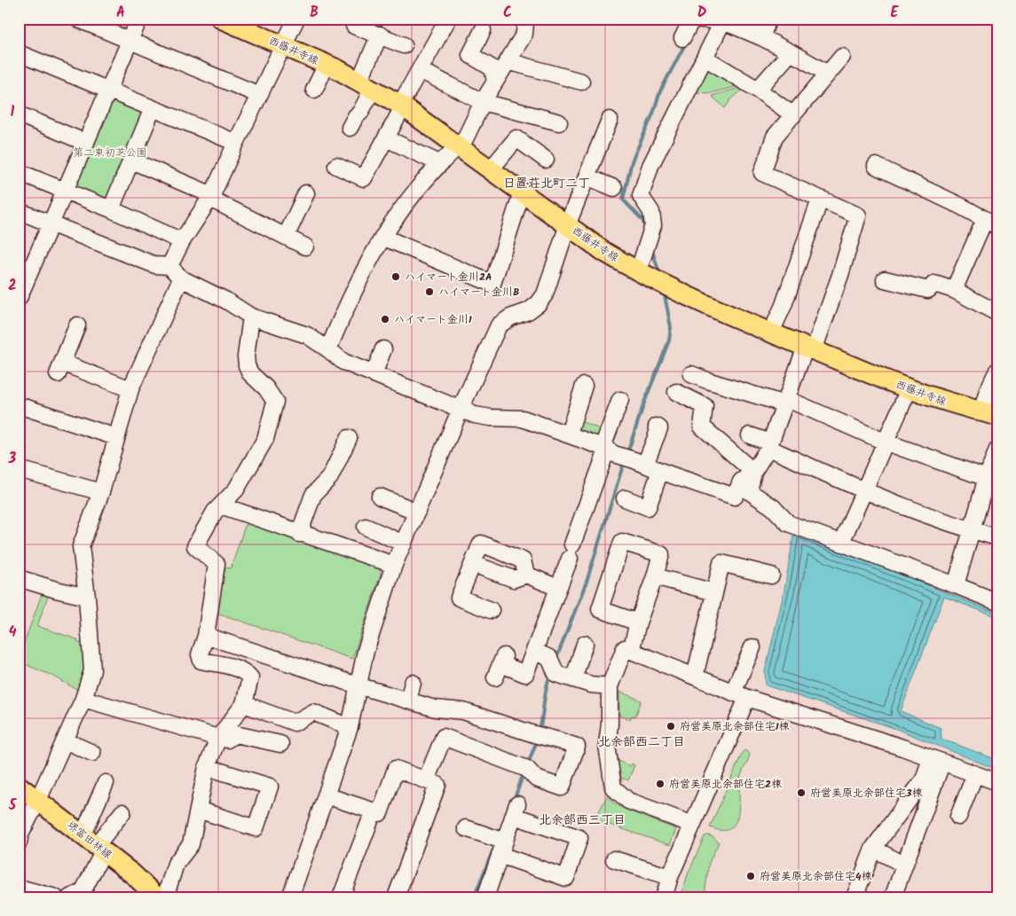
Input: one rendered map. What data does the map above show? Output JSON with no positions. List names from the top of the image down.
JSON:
{
  "streets": {
    "main road": ["西藤井寺線", "堺富田林線"]
  },
  "districts": ["日置荘北町二丁", "北余部西二丁目", "北余部西三丁目"],
  "parks": ["第二東初芝公園"],
  "places": [
    "ハイマート金川2A",
    "ハイマート金川B",
    "ハイマート金川1",
    "府営美原北余部住宅1棟",
    "府営美原北余部住宅2棟",
    "府営美原北余部住宅3棟",
    "府営美原北余部住宅4棟"
  ],
  "grid": {
    "columns": [
      "A",
      "B",
      "C",
      "D",
      "E"
    ],
    "rows": [
      "1",
      "2",
      "3",
      "4",
      "5"
    ]
  }
}
